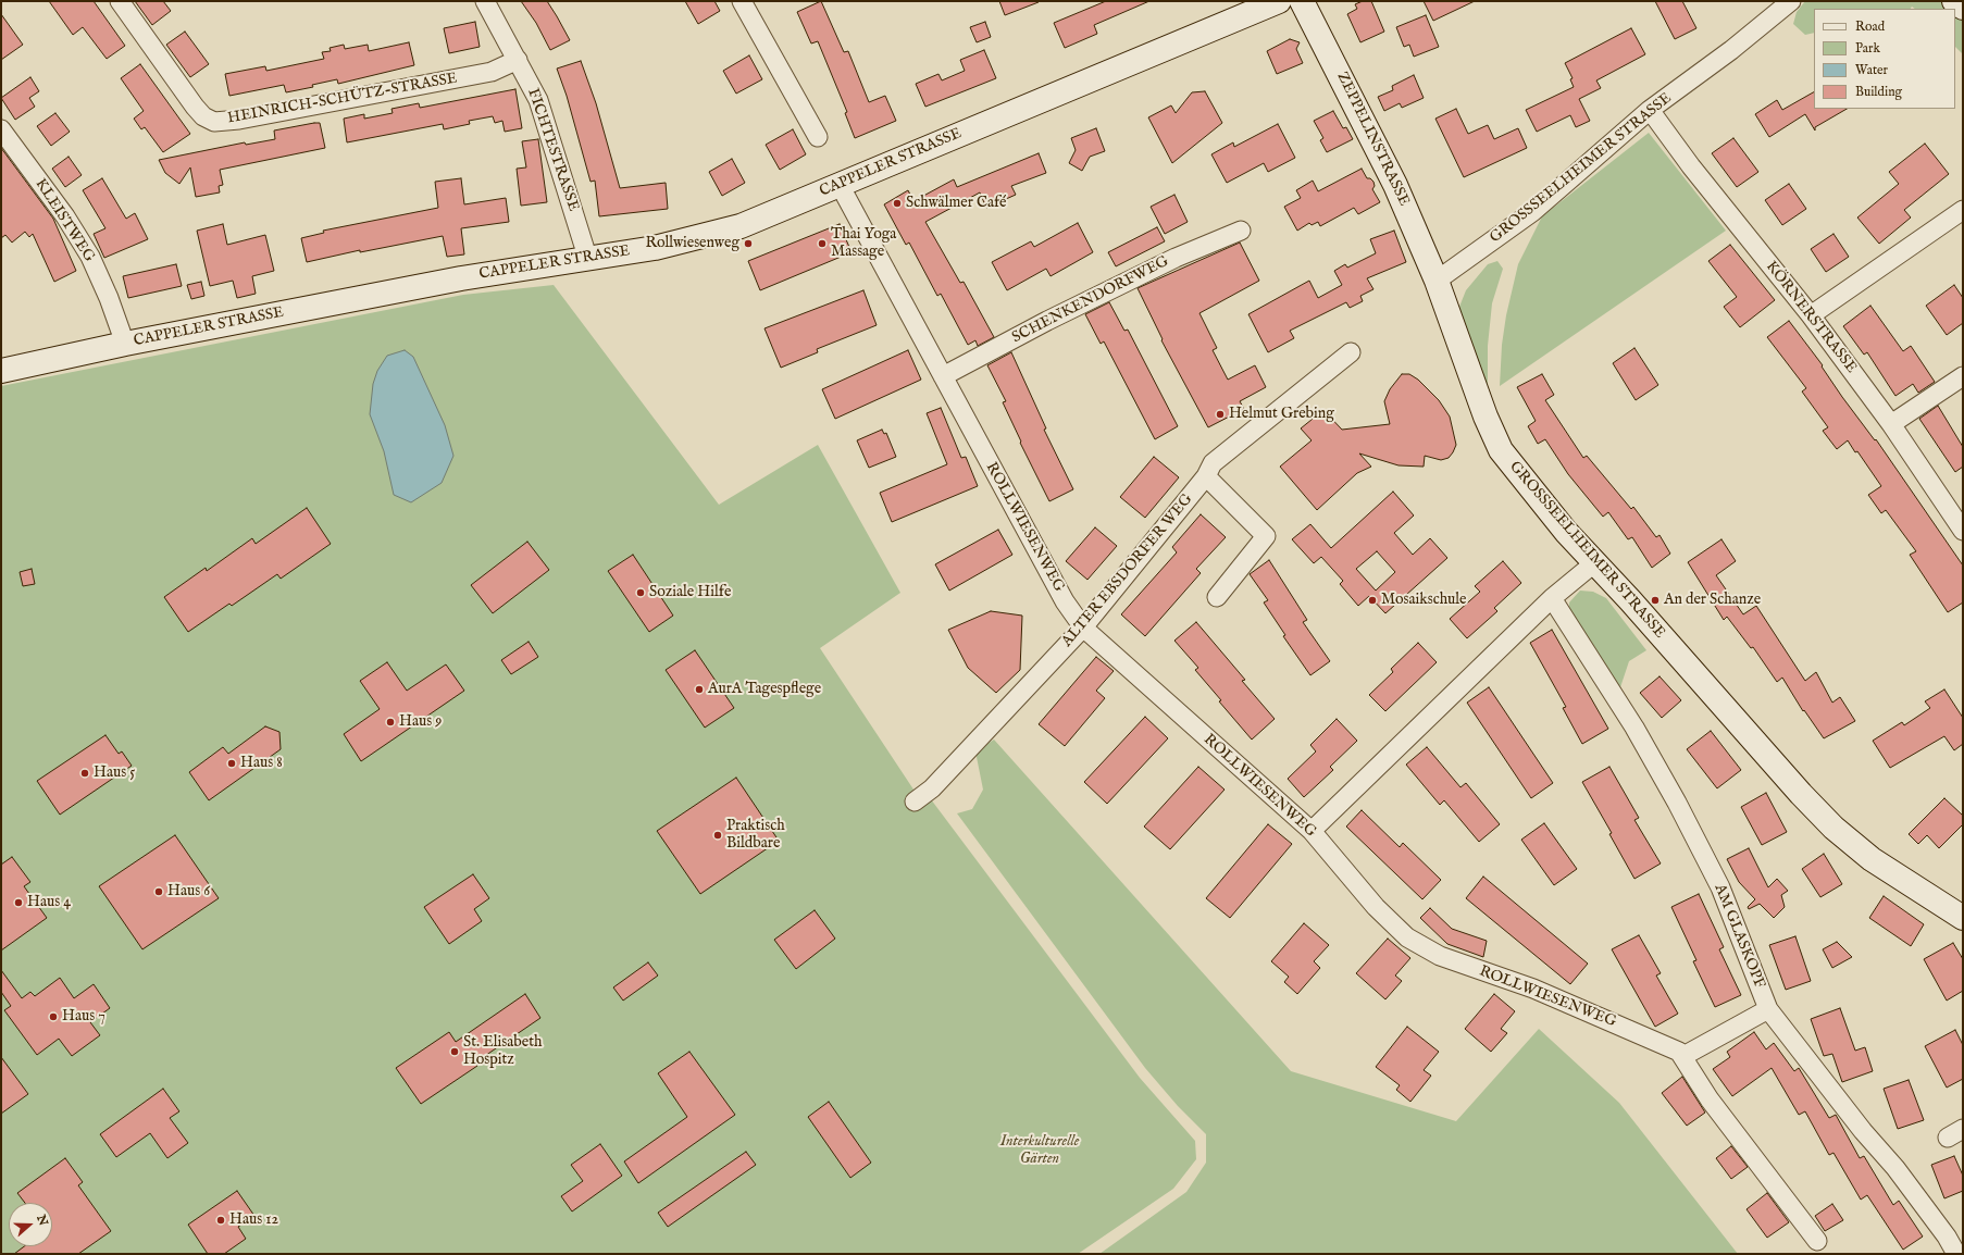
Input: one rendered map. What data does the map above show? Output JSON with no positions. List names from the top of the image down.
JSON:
{
  "streets": {
    "main road": ["ZEPPELINSTRASSE", "CAPPELER STRASSE", "GROSSSEELHEIMER STRASSE"],
    "street": [
      "HEINRICH-SCHÜTZ-STRASSE",
      "FICHTESTRASSE",
      "KLEISTWEG",
      "SCHENKENDORFWEG",
      "KÖRNERSTRASSE",
      "ROLLWIESENWEG",
      "ALTER EBSDORFER WEG",
      "AM GLASKOPF"
    ]
  },
  "crossings": [
    ["HEINRICH-SCHÜTZ-STRASSE", "FICHTESTRASSE"],
    ["ZEPPELINSTRASSE", "GROSSSEELHEIMER STRASSE"],
    ["FICHTESTRASSE", "CAPPELER STRASSE"],
    ["CAPPELER STRASSE", "KLEISTWEG"],
    ["CAPPELER STRASSE", "ROLLWIESENWEG"],
    ["GROSSSEELHEIMER STRASSE", "KÖRNERSTRASSE"],
    ["SCHENKENDORFWEG", "ROLLWIESENWEG"],
    ["ROLLWIESENWEG", "ALTER EBSDORFER WEG"]
  ],
  "parks": ["Interkulturelle Gärten"],
  "places": [
    "Schwälmer Café",
    "Rollwiesenweg",
    "Thai Yoga Massage",
    "Helmut Grebing",
    "Soziale Hilfe",
    "Mosaikschule",
    "An der Schanze",
    "AurA Tagespflege",
    "Haus 9",
    "Haus 8",
    "Haus 5",
    "Praktisch Bildbare",
    "Haus 6",
    "Haus 4",
    "Haus 7",
    "St. Elisabeth Hospitz",
    "Haus 12"
  ],
  "legend": [
    "Road",
    "Park",
    "Water",
    "Building"
  ],
  "north": "right"
}
